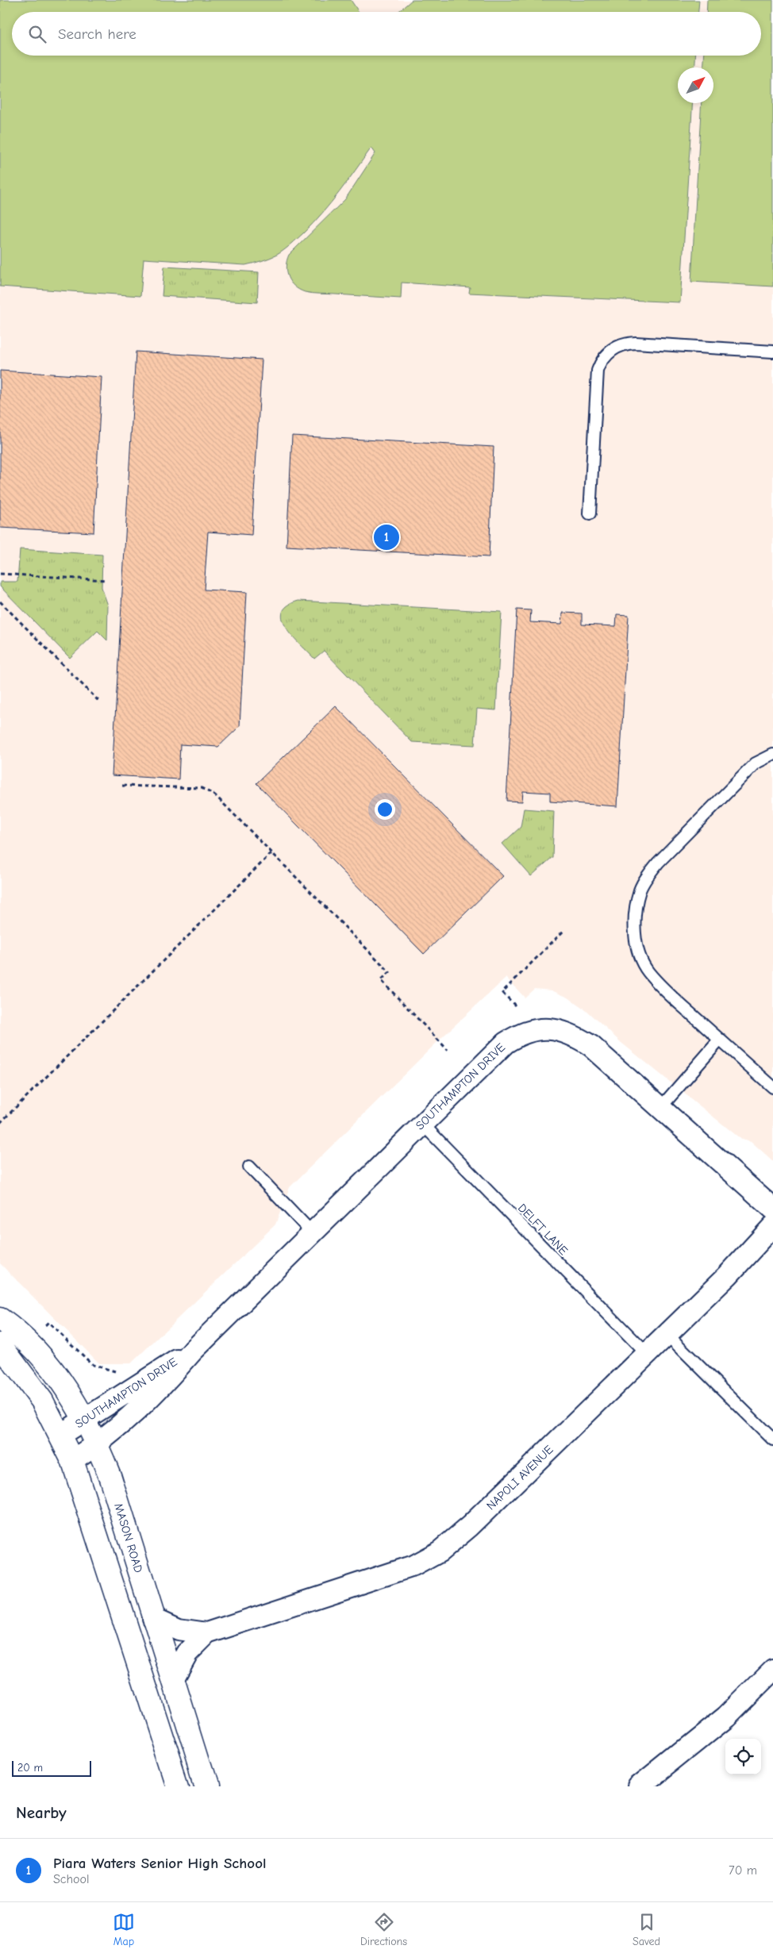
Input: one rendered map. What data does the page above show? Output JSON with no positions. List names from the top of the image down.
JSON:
{
  "streets": {
    "street": ["SOUTHAMPTON DRIVE", "NAPOLI AVENUE", "MASON ROAD"],
    "lane": ["DELFT LANE"]
  },
  "crossings": [
    ["SOUTHAMPTON DRIVE", "DELFT LANE"],
    ["SOUTHAMPTON DRIVE", "MASON ROAD"],
    ["DELFT LANE", "NAPOLI AVENUE"],
    ["NAPOLI AVENUE", "MASON ROAD"]
  ],
  "scale_bar": "20 m",
  "north": "top right",
  "page": {
    "search": "Search here",
    "pins": "1",
    "scale": "20 m",
    "heading": "Nearby",
    "list": [
      {
        "mark": "1",
        "name": "Piara Waters Senior High School",
        "note": "School",
        "value": "70 m"
      }
    ],
    "nav": ["Map", "Directions", "Saved"]
  }
}
